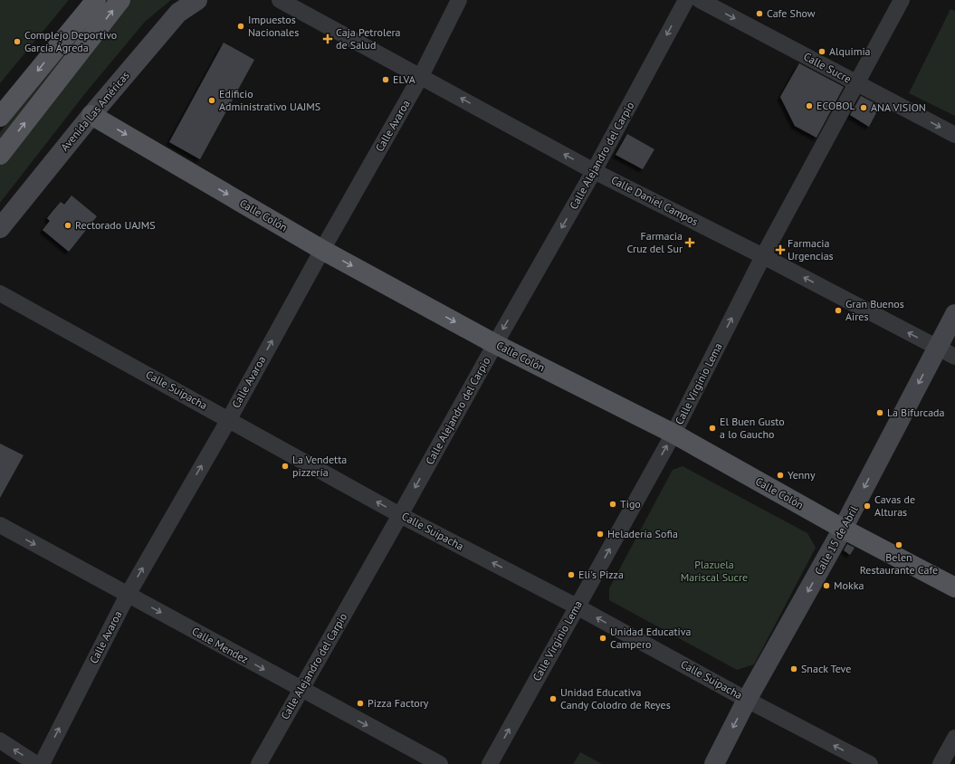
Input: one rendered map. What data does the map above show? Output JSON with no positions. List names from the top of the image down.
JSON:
{
  "streets": {
    "main road": ["Calle Colón"],
    "street": [
      "Calle Sucre",
      "Avenida Las Américas",
      "Calle Avaroa",
      "Calle Alejandro del Carpio",
      "Calle Daniel Campos",
      "Calle Virginio Lema",
      "Calle Suipacha",
      "Calle 15 de Abril",
      "Calle Mendez"
    ]
  },
  "crossings": [
    ["Calle Sucre", "Calle Virginio Lema"],
    ["Avenida Las Américas", "Calle Colón"],
    ["Calle Avaroa", "Calle Daniel Campos"],
    ["Calle Avaroa", "Calle Colón"],
    ["Calle Avaroa", "Calle Suipacha"],
    ["Calle Avaroa", "Calle Mendez"],
    ["Calle Alejandro del Carpio", "Calle Daniel Campos"],
    ["Calle Alejandro del Carpio", "Calle Colón"],
    ["Calle Alejandro del Carpio", "Calle Suipacha"],
    ["Calle Alejandro del Carpio", "Calle Mendez"],
    ["Calle Daniel Campos", "Calle Virginio Lema"],
    ["Calle Daniel Campos", "Calle 15 de Abril"],
    ["Calle Colón", "Calle Virginio Lema"],
    ["Calle Colón", "Calle 15 de Abril"],
    ["Calle Virginio Lema", "Calle Suipacha"],
    ["Calle Suipacha", "Calle 15 de Abril"]
  ],
  "one_way": [
    "Calle Sucre",
    "Calle Avaroa",
    "Calle Alejandro del Carpio",
    "Calle Daniel Campos",
    "Calle Colón",
    "Calle Virginio Lema",
    "Calle Suipacha",
    "Calle 15 de Abril",
    "Calle Mendez"
  ],
  "parks": ["Plazuela Mariscal Sucre"],
  "places": {
    "other": [
      "Cafe Show",
      "Impuestos Nacionales",
      "Complejo Deportivo García Ágreda",
      "Alquimia",
      "ELVA",
      "Edificio Administrativo UAJMS",
      "ECOBOL",
      "ANA VISION",
      "Rectorado UAJMS",
      "Gran Buenos Aires",
      "La Bifurcada",
      "El Buen Gusto a lo Gaucho",
      "La Vendetta pizzería",
      "Yenny",
      "Tigo",
      "Cavas de Alturas",
      "Heladería Sofia",
      "Belen Restaurante Cafe",
      "Eli's Pizza",
      "Mokka",
      "Unidad Educativa Campero",
      "Snack Teve",
      "Unidad Educativa Candy Colodro de Reyes",
      "Pizza Factory"
    ],
    "health": ["Caja Petrolera de Salud", "Farmacia Cruz del Sur", "Farmacia Urgencias"]
  }
}
